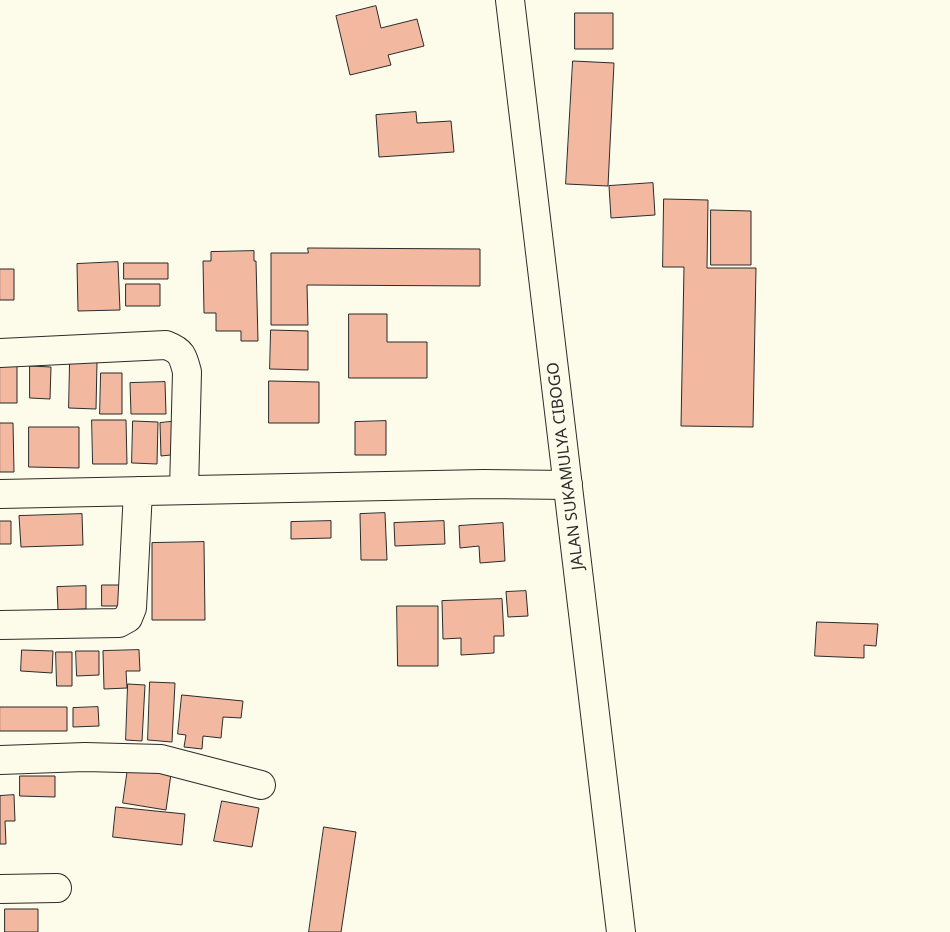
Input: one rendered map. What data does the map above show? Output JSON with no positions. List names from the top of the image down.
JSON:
{
  "streets": {
    "street": ["JALAN SUKAMULYA CIBOGO"]
  }
}
